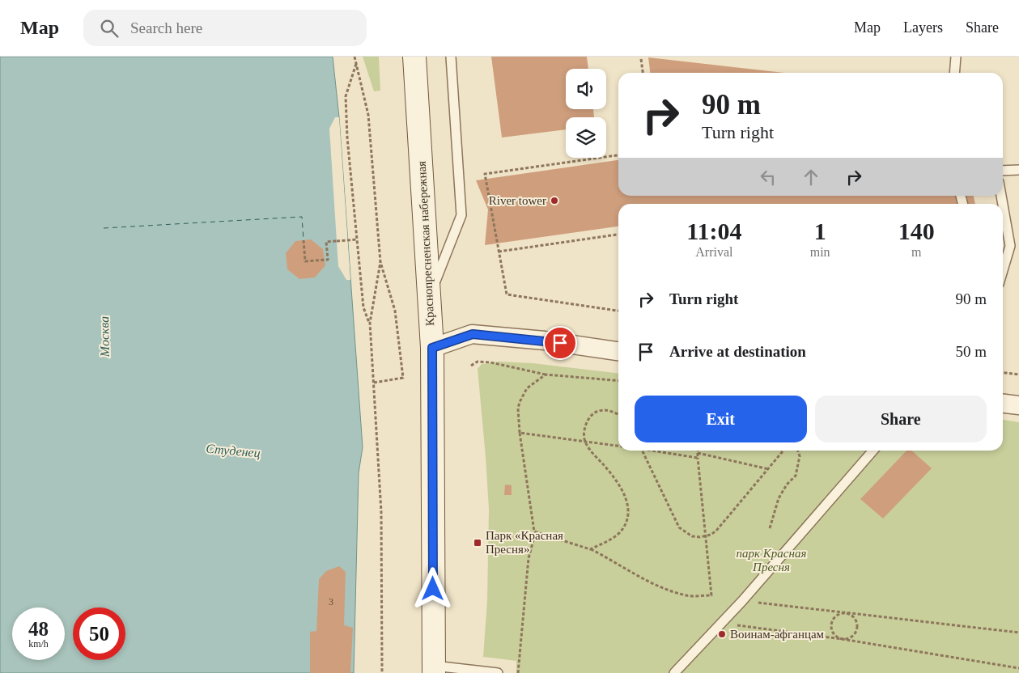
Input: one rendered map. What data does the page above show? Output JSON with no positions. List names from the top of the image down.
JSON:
{
  "streets": {
    "main road": ["Краснопресненская набережная"]
  },
  "water": ["Москва", "Студенец"],
  "parks": ["парк Красная Пресня"],
  "places": {
    "other": ["River tower", "Воинам-афганцам"],
    "transit": ["Парк «Красная Пресня»"]
  },
  "house_numbers": ["3"],
  "page": {
    "header": "Map",
    "search": "Search here",
    "nav": ["Map", "Layers", "Share"],
    "turn": ["90 m", "Turn right"],
    "eta": [
      "11:04",
      "Arrival",
      "1",
      "min",
      "140",
      "m"
    ],
    "list": [
      {
        "name": "Turn right",
        "value": "90 m"
      },
      {
        "name": "Arrive at destination",
        "value": "50 m"
      }
    ],
    "buttons": ["Exit", "Share"],
    "speed": "48 km/h",
    "limit": "50"
  }
}
